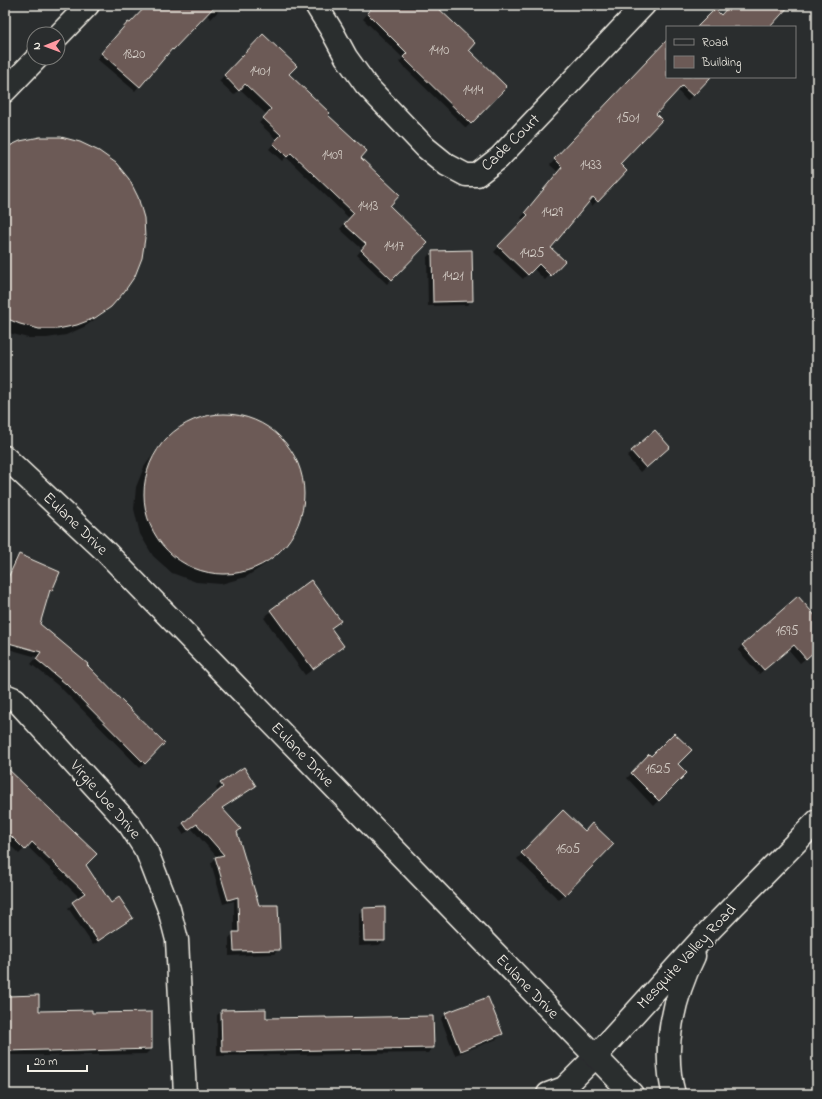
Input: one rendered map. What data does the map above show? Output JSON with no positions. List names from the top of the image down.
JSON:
{
  "streets": {
    "street": [
      "Cade Court",
      "Eulane Drive",
      "Virgie Joe Drive",
      "Mesquite Valley Road"
    ]
  },
  "crossings": [
    ["Eulane Drive", "Mesquite Valley Road"]
  ],
  "house_numbers": [
    "1410",
    "1820",
    "1401",
    "1414",
    "1501",
    "1409",
    "1433",
    "1413",
    "1429",
    "1417",
    "1425",
    "1421",
    "1695",
    "1625",
    "1605"
  ],
  "legend": ["Road", "Building"],
  "scale_bar": "20 m",
  "north": "left"
}
